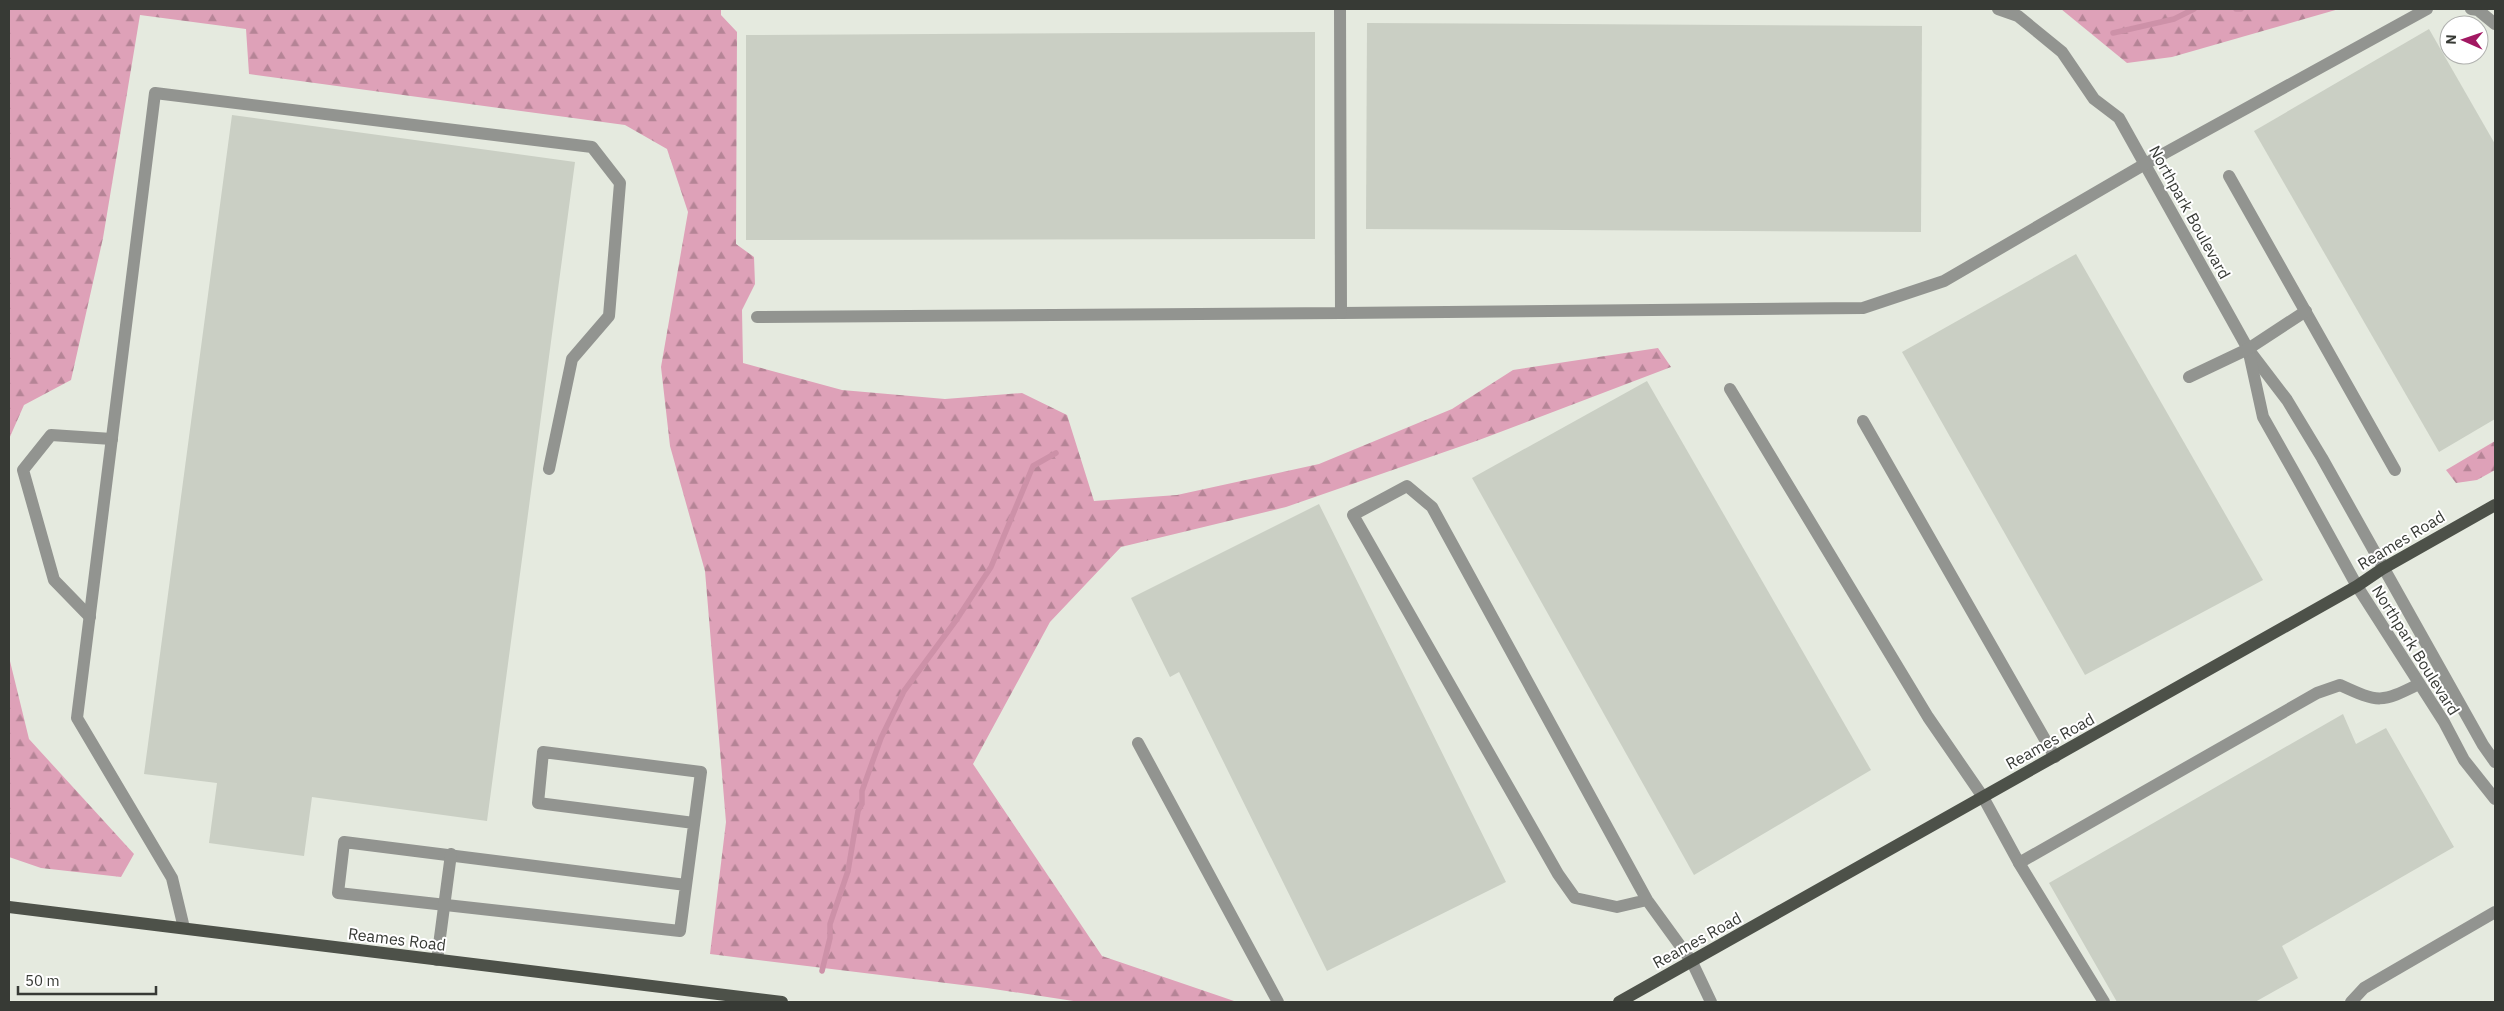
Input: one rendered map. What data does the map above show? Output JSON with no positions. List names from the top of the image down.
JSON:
{
  "streets": {
    "main road": ["Reames Road"],
    "street": ["Northpark Boulevard"]
  },
  "crossings": [
    ["Northpark Boulevard", "Reames Road"]
  ],
  "scale_bar": "50 m",
  "north": "left"
}
